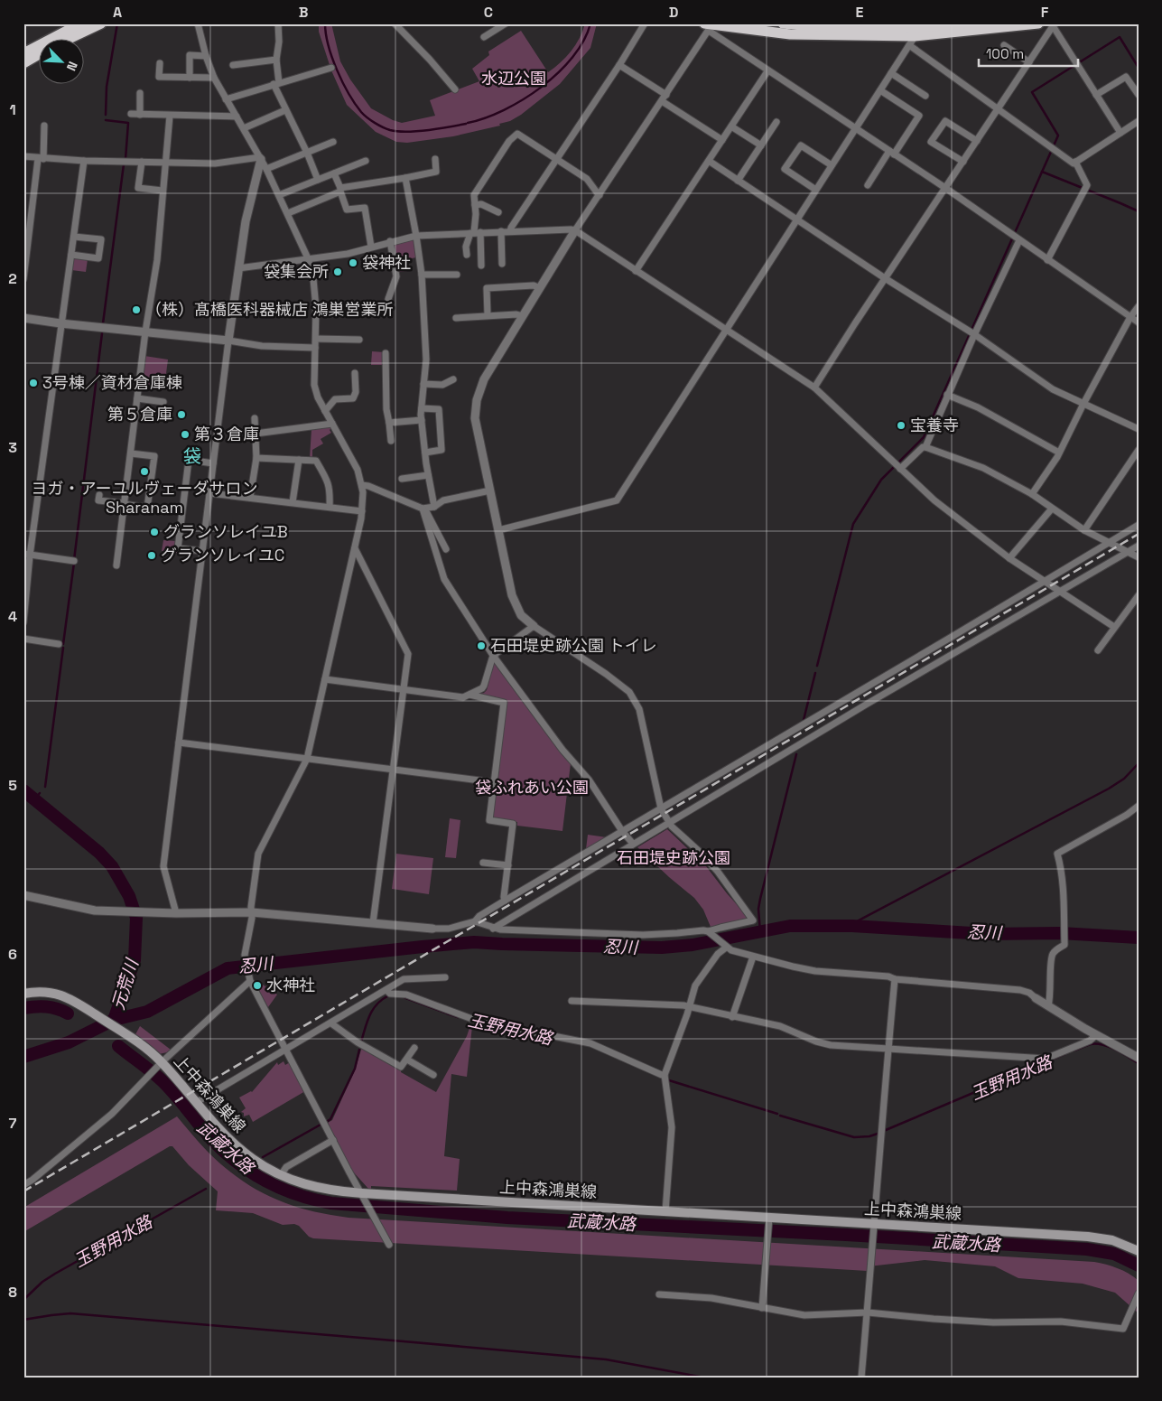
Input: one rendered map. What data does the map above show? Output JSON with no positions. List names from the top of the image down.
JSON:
{
  "streets": {
    "main road": ["上中森鴻巣線"]
  },
  "districts": ["袋"],
  "water": [
    "忍川",
    "元荒川",
    "玉野用水路",
    "武蔵水路"
  ],
  "parks": ["水辺公園", "袋ふれあい公園", "石田堤史跡公園"],
  "places": [
    "袋神社",
    "袋集会所",
    "（株）髙橋医科器械店 鴻巣営業所",
    "3号棟／資材倉庫棟",
    "第５倉庫",
    "宝養寺",
    "第３倉庫",
    "ヨガ・アーユルヴェーダサロン Sharanam",
    "グランソレイユB",
    "グランソレイユC",
    "石田堤史跡公園 トイレ",
    "水神社"
  ],
  "scale_bar": "100 m",
  "north": "bottom right",
  "grid": {
    "columns": [
      "A",
      "B",
      "C",
      "D",
      "E",
      "F"
    ],
    "rows": [
      "1",
      "2",
      "3",
      "4",
      "5",
      "6",
      "7",
      "8"
    ]
  }
}
